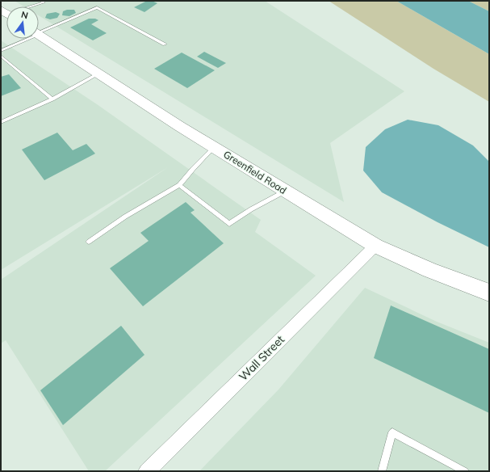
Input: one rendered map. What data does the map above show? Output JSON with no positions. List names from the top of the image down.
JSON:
{
  "streets": {
    "main road": ["Greenfield Road"],
    "street": ["Wall Street"]
  },
  "crossings": [
    ["Greenfield Road", "Wall Street"]
  ],
  "north": "top"
}
